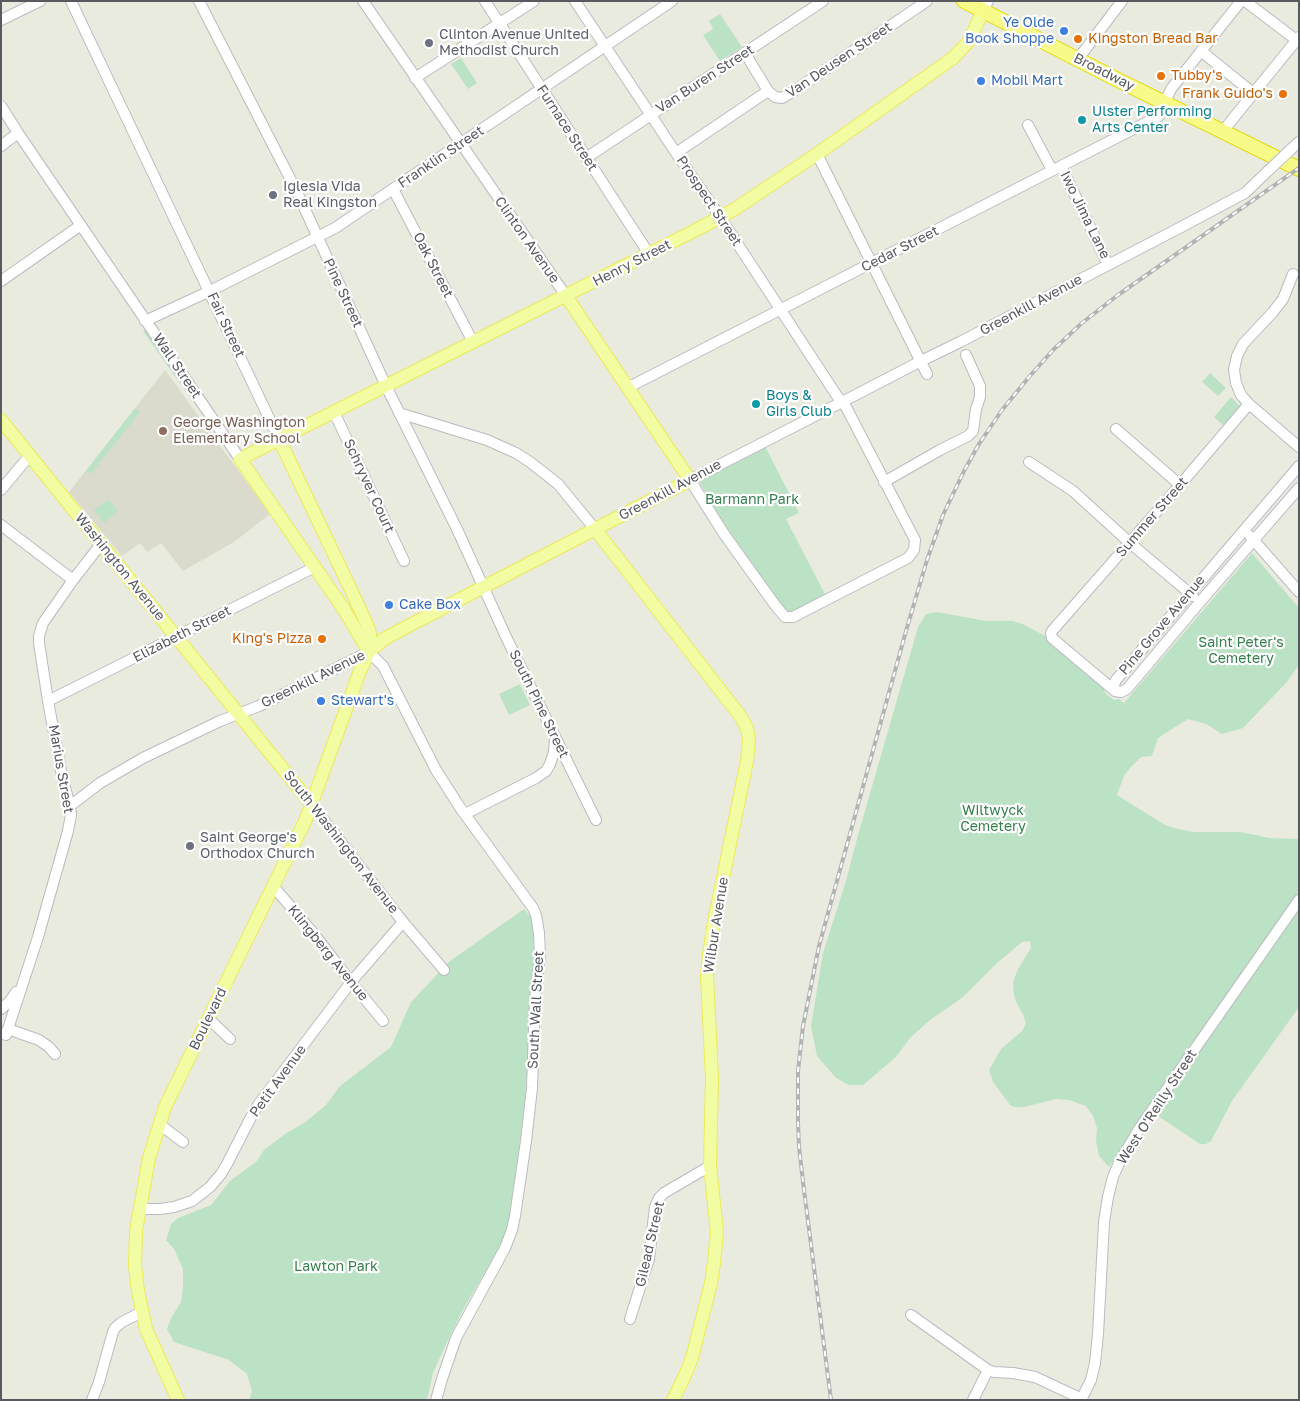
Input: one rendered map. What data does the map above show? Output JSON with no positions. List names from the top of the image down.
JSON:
{
  "streets": {
    "highway": ["Broadway"],
    "main road": [
      "Clinton Avenue",
      "Henry Street",
      "Greenkill Avenue",
      "Fair Street",
      "Wall Street",
      "Washington Avenue",
      "South Washington Avenue",
      "Wilbur Avenue",
      "Boulevard"
    ],
    "street": [
      "Van Deusen Street",
      "Van Buren Street",
      "Furnace Street",
      "Franklin Street",
      "Prospect Street",
      "Iwo Jima Lane",
      "Cedar Street",
      "Oak Street",
      "Pine Street",
      "Schryver Court",
      "Summer Street",
      "Pine Grove Avenue",
      "Elizabeth Street",
      "South Pine Street",
      "Marius Street",
      "Klingberg Avenue",
      "South Wall Street",
      "Petit Avenue",
      "West O'Reilly Street",
      "Gilead Street"
    ]
  },
  "crossings": [
    ["Van Deusen Street", "Prospect Street"],
    ["Broadway", "Cedar Street"],
    ["Broadway", "Henry Street"],
    ["Van Buren Street", "Furnace Street"],
    ["Van Buren Street", "Prospect Street"],
    ["Furnace Street", "Franklin Street"],
    ["Furnace Street", "Henry Street"],
    ["Franklin Street", "Prospect Street"],
    ["Franklin Street", "Clinton Avenue"],
    ["Franklin Street", "Oak Street"],
    ["Franklin Street", "Pine Street"],
    ["Franklin Street", "Fair Street"],
    ["Franklin Street", "Wall Street"],
    ["Prospect Street", "Clinton Avenue"],
    ["Prospect Street", "Cedar Street"],
    ["Prospect Street", "Henry Street"],
    ["Prospect Street", "Greenkill Avenue"],
    ["Iwo Jima Lane", "Cedar Street"],
    ["Iwo Jima Lane", "Greenkill Avenue"],
    ["Clinton Avenue", "Cedar Street"],
    ["Clinton Avenue", "Henry Street"],
    ["Clinton Avenue", "Greenkill Avenue"],
    ["Henry Street", "Oak Street"],
    ["Henry Street", "Pine Street"],
    ["Henry Street", "Fair Street"],
    ["Henry Street", "Wall Street"],
    ["Henry Street", "Schryver Court"],
    ["Pine Street", "Greenkill Avenue"],
    ["Pine Street", "South Pine Street"],
    ["Greenkill Avenue", "Fair Street"],
    ["Greenkill Avenue", "Wall Street"],
    ["Greenkill Avenue", "Washington Avenue"],
    ["Greenkill Avenue", "South Pine Street"],
    ["Greenkill Avenue", "Marius Street"],
    ["Greenkill Avenue", "South Washington Avenue"],
    ["Greenkill Avenue", "Wilbur Avenue"],
    ["Greenkill Avenue", "South Wall Street"],
    ["Greenkill Avenue", "Boulevard"],
    ["Fair Street", "Wall Street"],
    ["Fair Street", "South Wall Street"],
    ["Fair Street", "Boulevard"],
    ["Wall Street", "Elizabeth Street"],
    ["Wall Street", "South Wall Street"],
    ["Wall Street", "Boulevard"],
    ["Summer Street", "Pine Grove Avenue"],
    ["Washington Avenue", "Elizabeth Street"],
    ["Washington Avenue", "Marius Street"],
    ["Washington Avenue", "South Washington Avenue"],
    ["Elizabeth Street", "Marius Street"],
    ["South Washington Avenue", "Boulevard"],
    ["South Washington Avenue", "Petit Avenue"],
    ["Wilbur Avenue", "Gilead Street"],
    ["Klingberg Avenue", "Boulevard"],
    ["Klingberg Avenue", "Petit Avenue"],
    ["South Wall Street", "Boulevard"],
    ["Boulevard", "Petit Avenue"]
  ],
  "parks": [
    "Barmann Park",
    "Saint Peter's Cemetery",
    "Wiltwyck Cemetery",
    "Lawton Park"
  ],
  "places": [
    "Ye Olde Book Shoppe",
    "Kingston Bread Bar",
    "Clinton Avenue United Methodist Church",
    "Tubby's",
    "Mobil Mart",
    "Frank Guido's",
    "Ulster Performing Arts Center",
    "Iglesia Vida Real Kingston",
    "Boys & Girls Club",
    "George Washington Elementary School",
    "Cake Box",
    "King's Pizza",
    "Stewart's",
    "Saint George's Orthodox Church"
  ]
}
